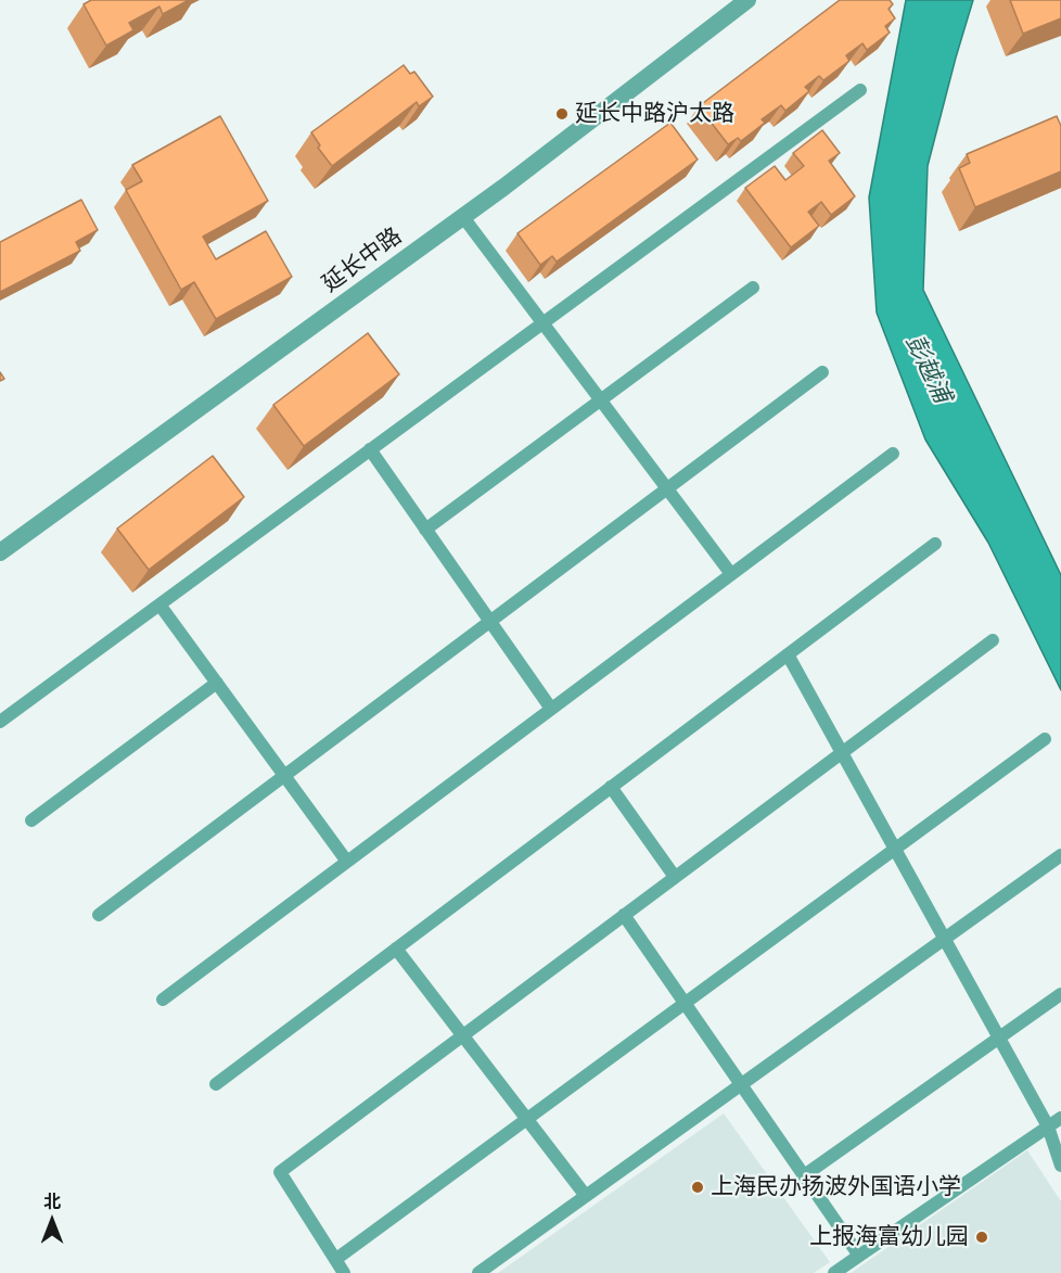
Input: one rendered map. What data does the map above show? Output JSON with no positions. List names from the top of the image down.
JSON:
{
  "streets": {
    "street": ["延长中路"]
  },
  "water": ["彭越浦"],
  "places": ["延长中路沪太路", "上海民办扬波外国语小学", "上报海富幼儿园"],
  "north": "top"
}
